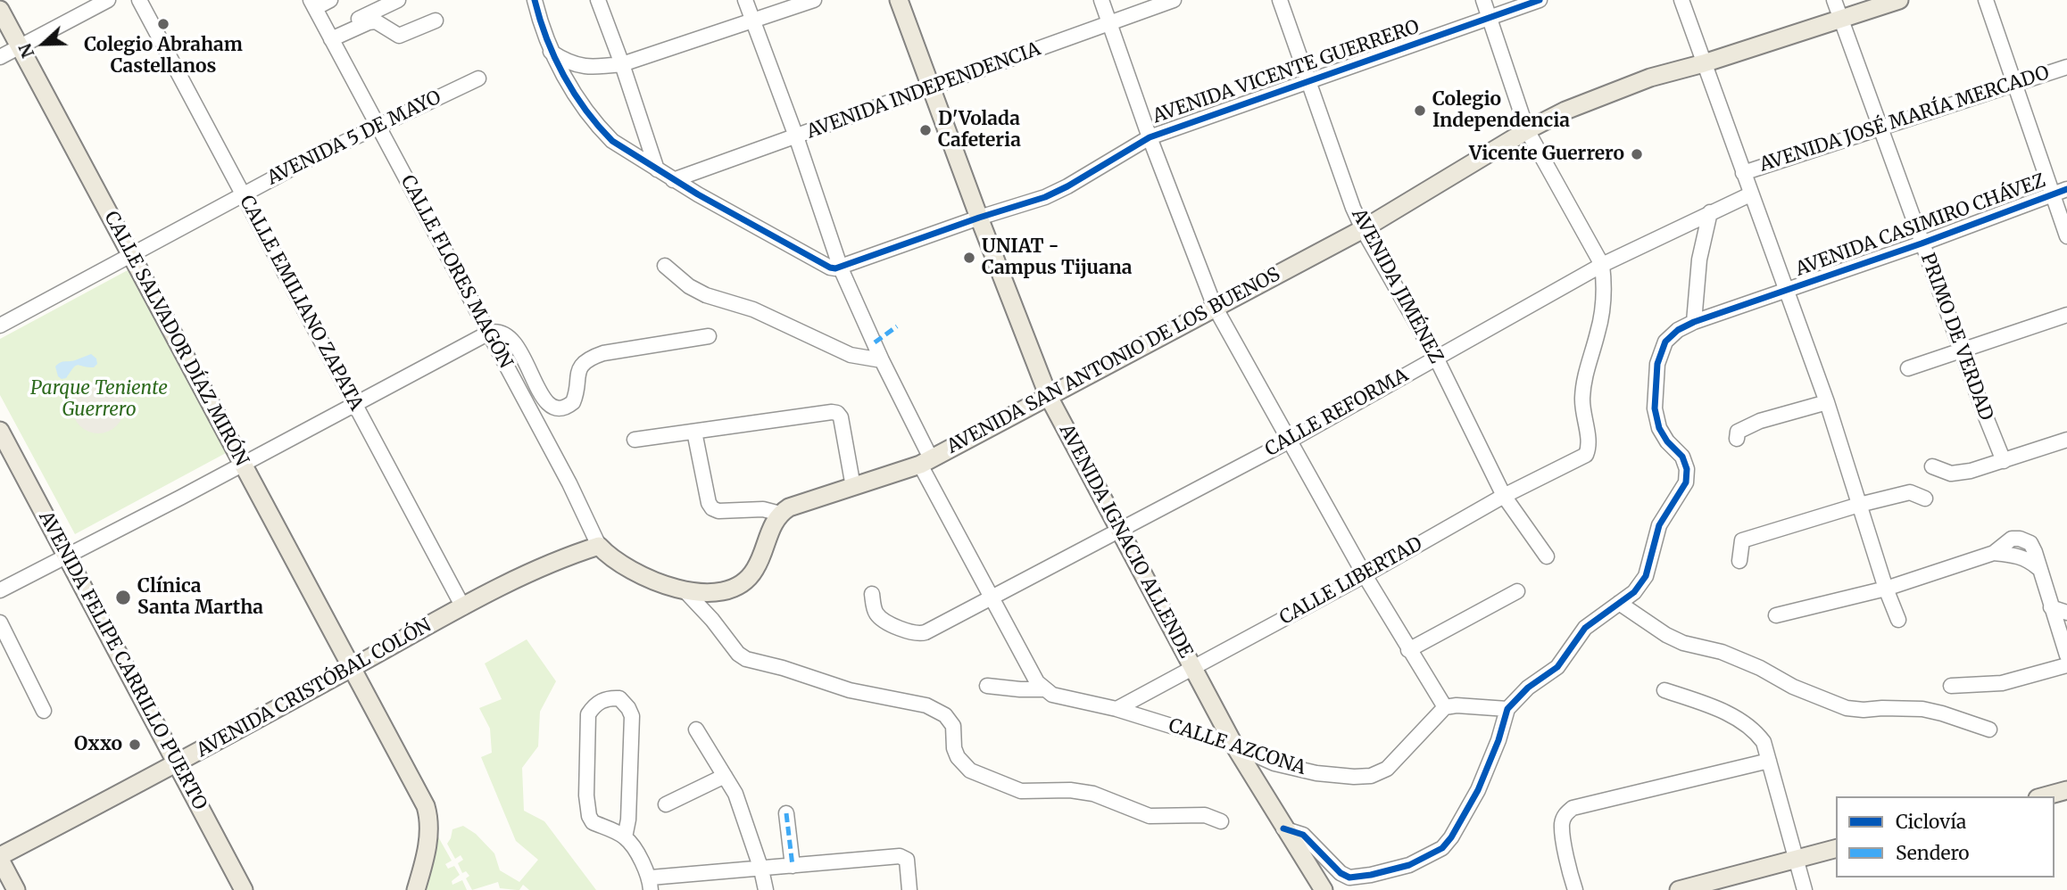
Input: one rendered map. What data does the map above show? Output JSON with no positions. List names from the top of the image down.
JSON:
{
  "streets": {
    "main road": [
      "CALLE SALVADOR DÍAZ MIRÓN",
      "AVENIDA SAN ANTONIO DE LOS BUENOS",
      "AVENIDA IGNACIO ALLENDE",
      "AVENIDA FELIPE CARRILLO PUERTO",
      "AVENIDA CRISTÓBAL COLÓN"
    ],
    "street": [
      "AVENIDA VICENTE GUERRERO",
      "AVENIDA INDEPENDENCIA",
      "AVENIDA JOSÉ MARÍA MERCADO",
      "AVENIDA 5 DE MAYO",
      "AVENIDA CASIMIRO CHÁVEZ",
      "CALLE FLORES MAGÓN",
      "AVENIDA JIMÉNEZ",
      "CALLE EMILIANO ZAPATA",
      "PRIMO DE VERDAD",
      "CALLE REFORMA",
      "CALLE LIBERTAD",
      "CALLE AZCONA"
    ]
  },
  "crossings": [
    ["AVENIDA VICENTE GUERRERO", "AVENIDA JIMÉNEZ"],
    ["AVENIDA VICENTE GUERRERO", "AVENIDA IGNACIO ALLENDE"],
    ["AVENIDA INDEPENDENCIA", "AVENIDA IGNACIO ALLENDE"],
    ["AVENIDA JOSÉ MARÍA MERCADO", "PRIMO DE VERDAD"],
    ["AVENIDA 5 DE MAYO", "CALLE FLORES MAGÓN"],
    ["AVENIDA 5 DE MAYO", "CALLE EMILIANO ZAPATA"],
    ["AVENIDA 5 DE MAYO", "CALLE SALVADOR DÍAZ MIRÓN"],
    ["AVENIDA CASIMIRO CHÁVEZ", "PRIMO DE VERDAD"],
    ["CALLE FLORES MAGÓN", "AVENIDA CRISTÓBAL COLÓN"],
    ["AVENIDA JIMÉNEZ", "AVENIDA SAN ANTONIO DE LOS BUENOS"],
    ["AVENIDA JIMÉNEZ", "CALLE REFORMA"],
    ["AVENIDA JIMÉNEZ", "CALLE LIBERTAD"],
    ["CALLE EMILIANO ZAPATA", "AVENIDA CRISTÓBAL COLÓN"],
    ["PRIMO DE VERDAD", "AVENIDA SAN ANTONIO DE LOS BUENOS"],
    ["CALLE SALVADOR DÍAZ MIRÓN", "AVENIDA CRISTÓBAL COLÓN"],
    ["AVENIDA SAN ANTONIO DE LOS BUENOS", "AVENIDA IGNACIO ALLENDE"],
    ["CALLE REFORMA", "AVENIDA IGNACIO ALLENDE"],
    ["CALLE REFORMA", "CALLE LIBERTAD"],
    ["AVENIDA IGNACIO ALLENDE", "CALLE LIBERTAD"],
    ["AVENIDA IGNACIO ALLENDE", "CALLE AZCONA"],
    ["CALLE LIBERTAD", "CALLE AZCONA"],
    ["AVENIDA FELIPE CARRILLO PUERTO", "AVENIDA CRISTÓBAL COLÓN"]
  ],
  "parks": ["Parque Teniente Guerrero"],
  "places": [
    "Colegio Abraham Castellanos",
    "Colegio Independencia",
    "D'Volada Cafeteria",
    "Vicente Guerrero",
    "UNIAT - Campus Tijuana",
    "Clínica Santa Martha",
    "Oxxo"
  ],
  "legend": ["Ciclovía", "Sendero"],
  "north": "left"
}
